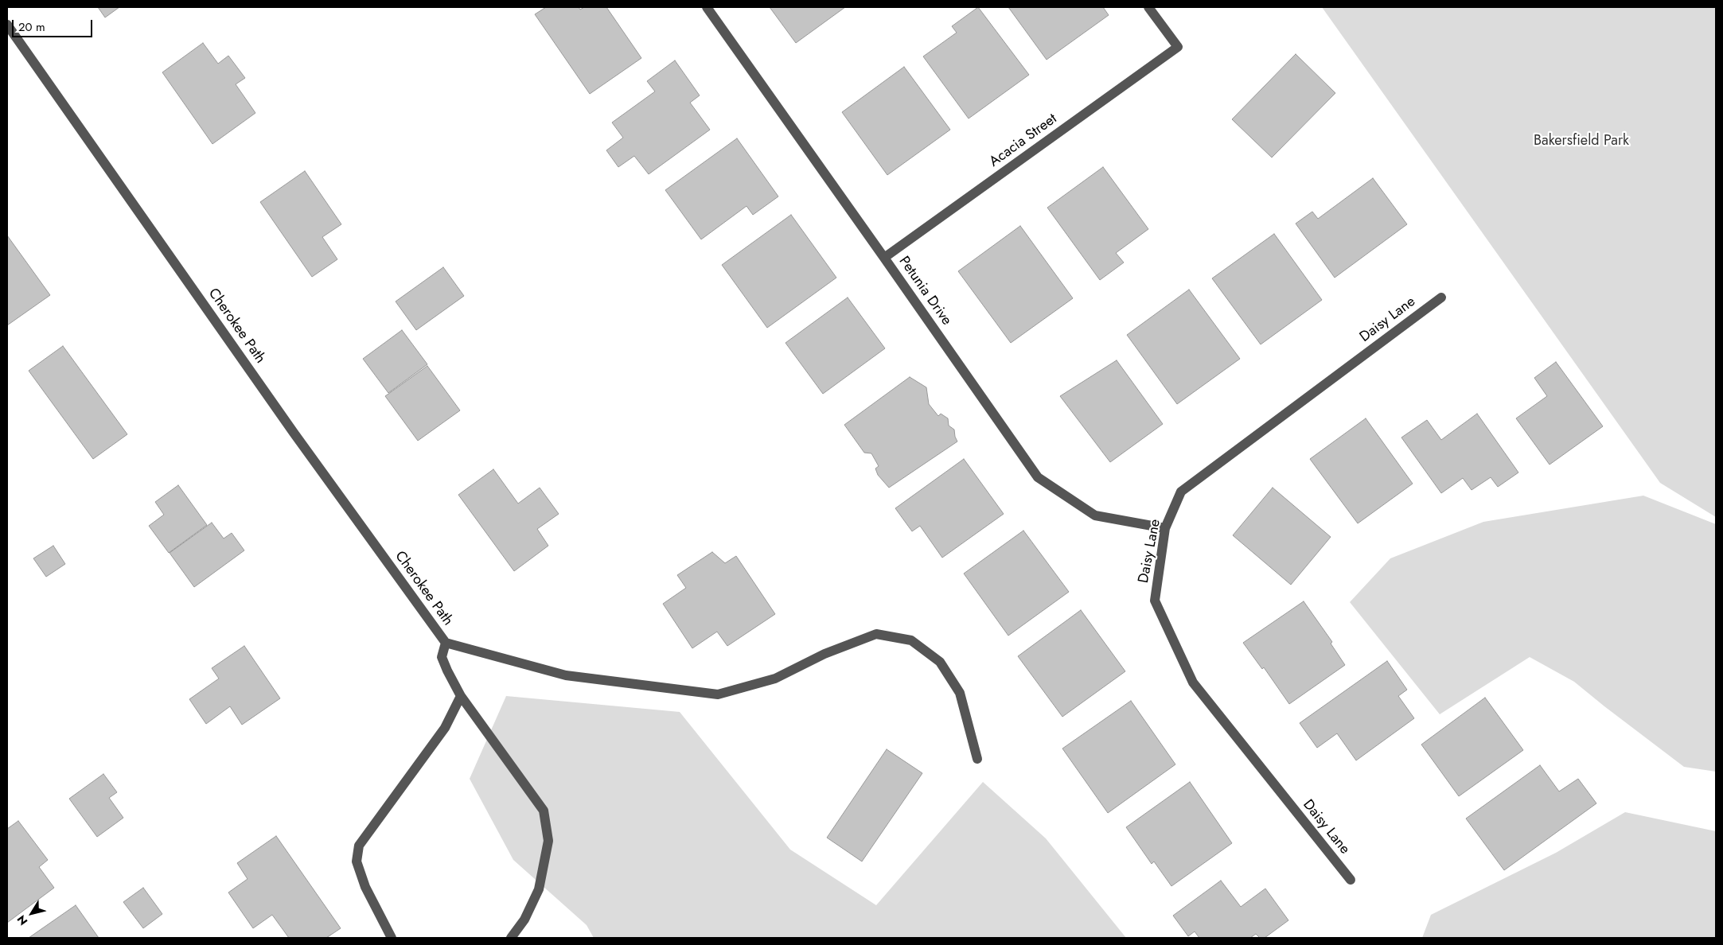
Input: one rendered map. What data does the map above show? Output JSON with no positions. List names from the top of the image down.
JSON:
{
  "streets": {
    "street": [
      "Acacia Street",
      "Petunia Drive",
      "Daisy Lane",
      "Cherokee Path"
    ]
  },
  "crossings": [
    ["Acacia Street", "Petunia Drive"],
    ["Petunia Drive", "Daisy Lane"]
  ],
  "parks": ["Bakersfield Park"],
  "scale_bar": "20 m",
  "north": "bottom left"
}
